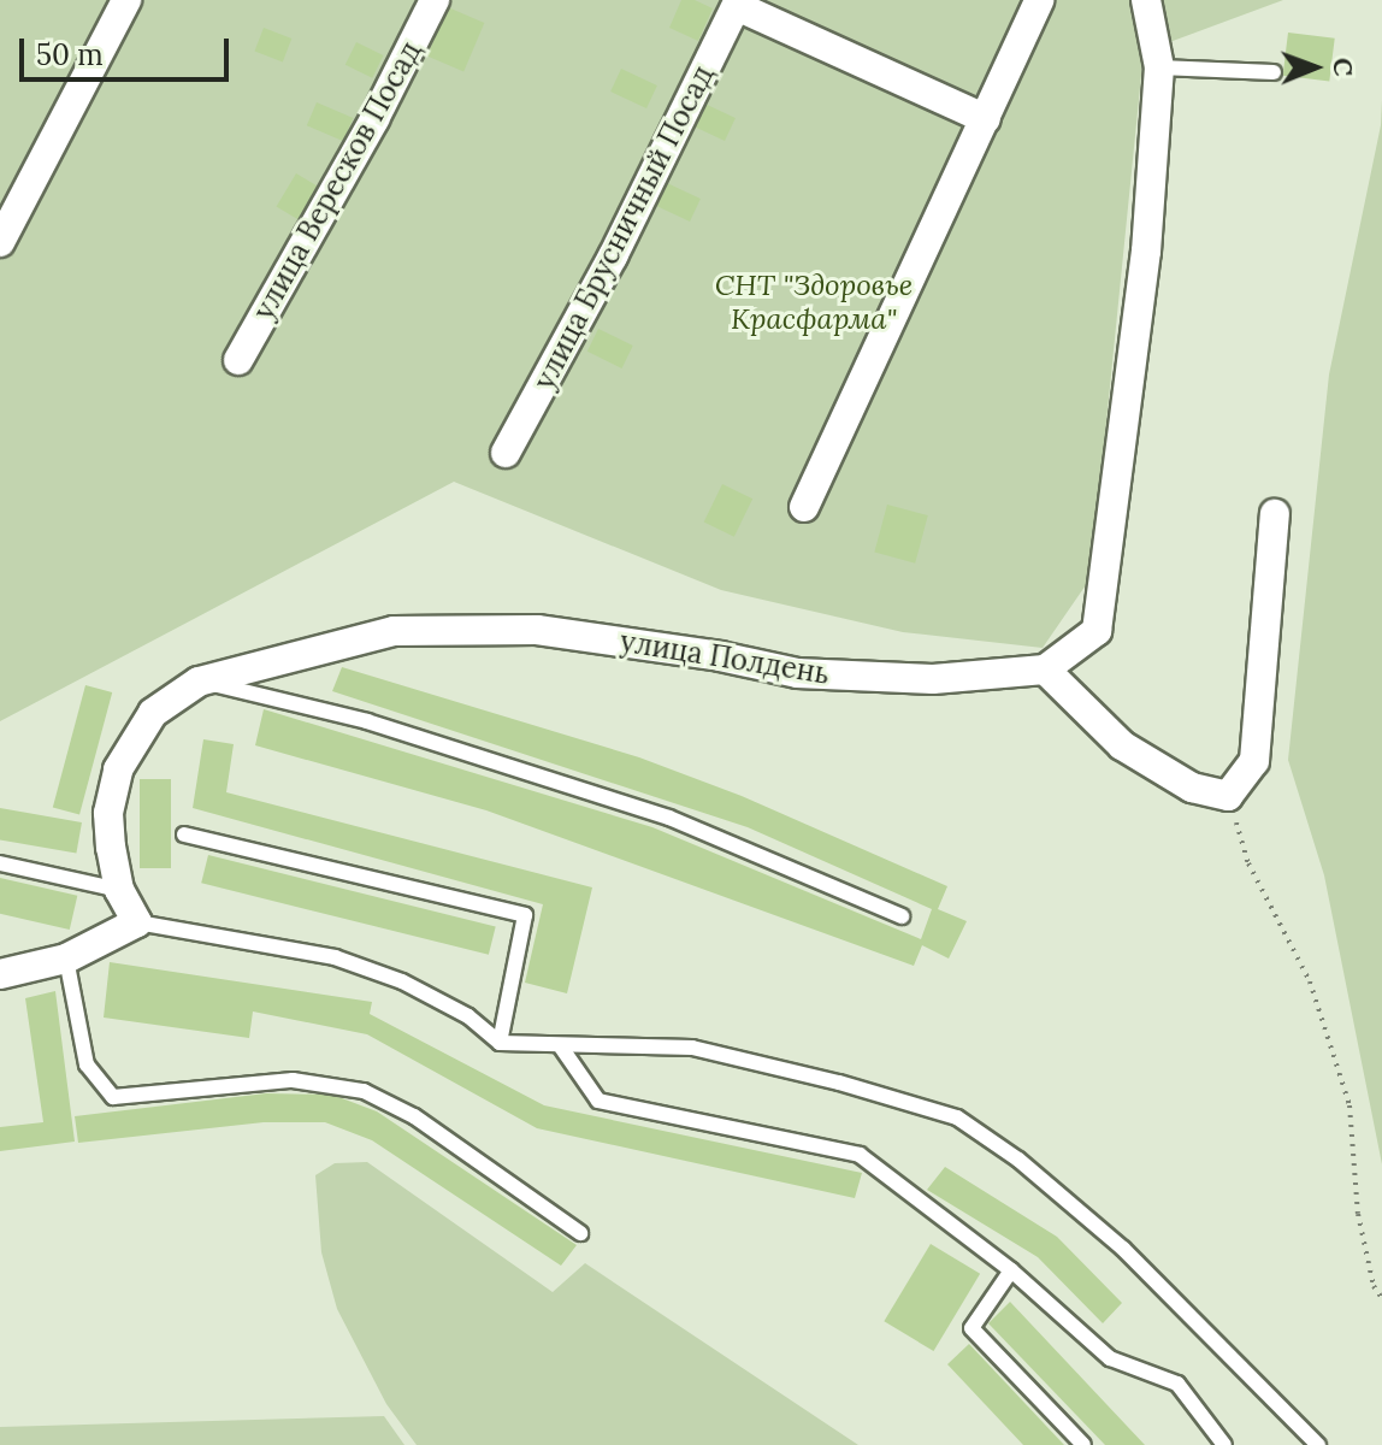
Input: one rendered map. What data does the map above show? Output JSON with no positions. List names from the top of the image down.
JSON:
{
  "streets": {
    "street": ["улица Вересков Посад", "улица Брусничный Посад", "улица Полдень"]
  },
  "parks": ["СНТ \"Здоровье Красфарма\""],
  "scale_bar": "50 m",
  "north": "right"
}
